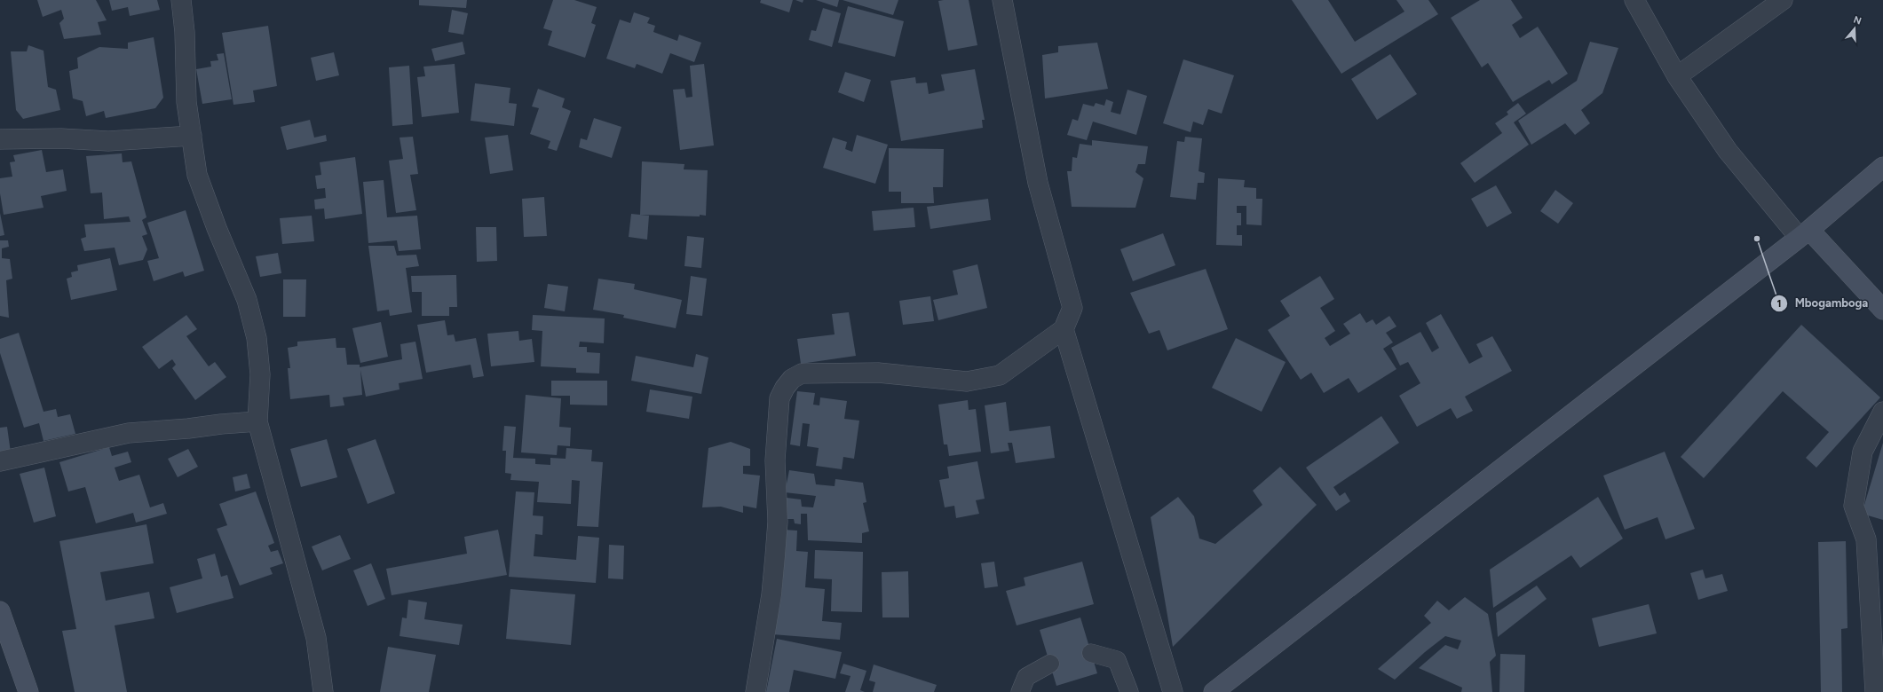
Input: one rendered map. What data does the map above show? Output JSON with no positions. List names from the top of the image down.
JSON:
{
  "places": ["Mbogamboga"],
  "north": "top"
}
